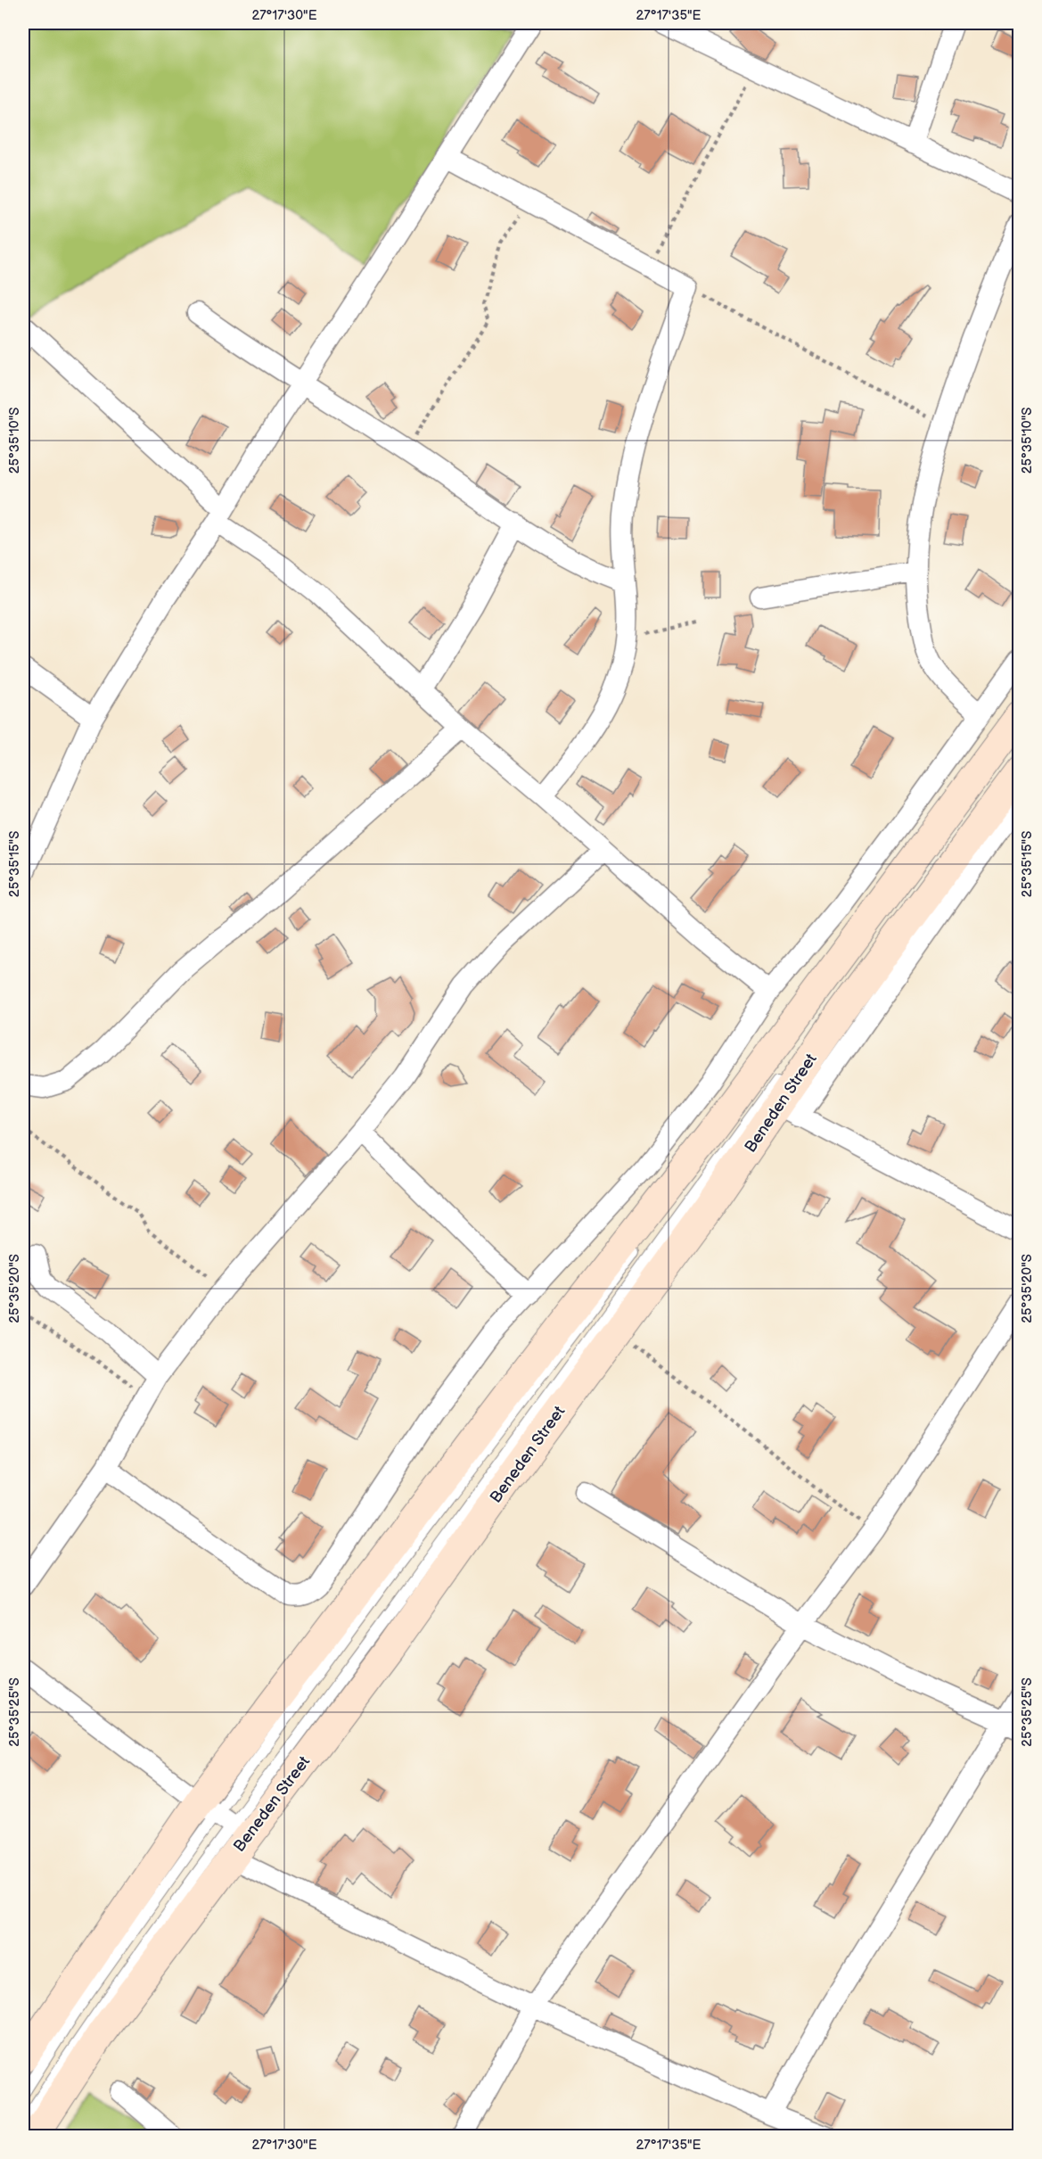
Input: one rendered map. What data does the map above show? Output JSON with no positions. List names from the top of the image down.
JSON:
{
  "streets": {
    "main road": ["Beneden Street"]
  },
  "coordinates": [
    "27°17'30\"E",
    "27°17'35\"E",
    "25°35'10\"S",
    "25°35'15\"S",
    "25°35'20\"S",
    "25°35'25\"S"
  ]
}
